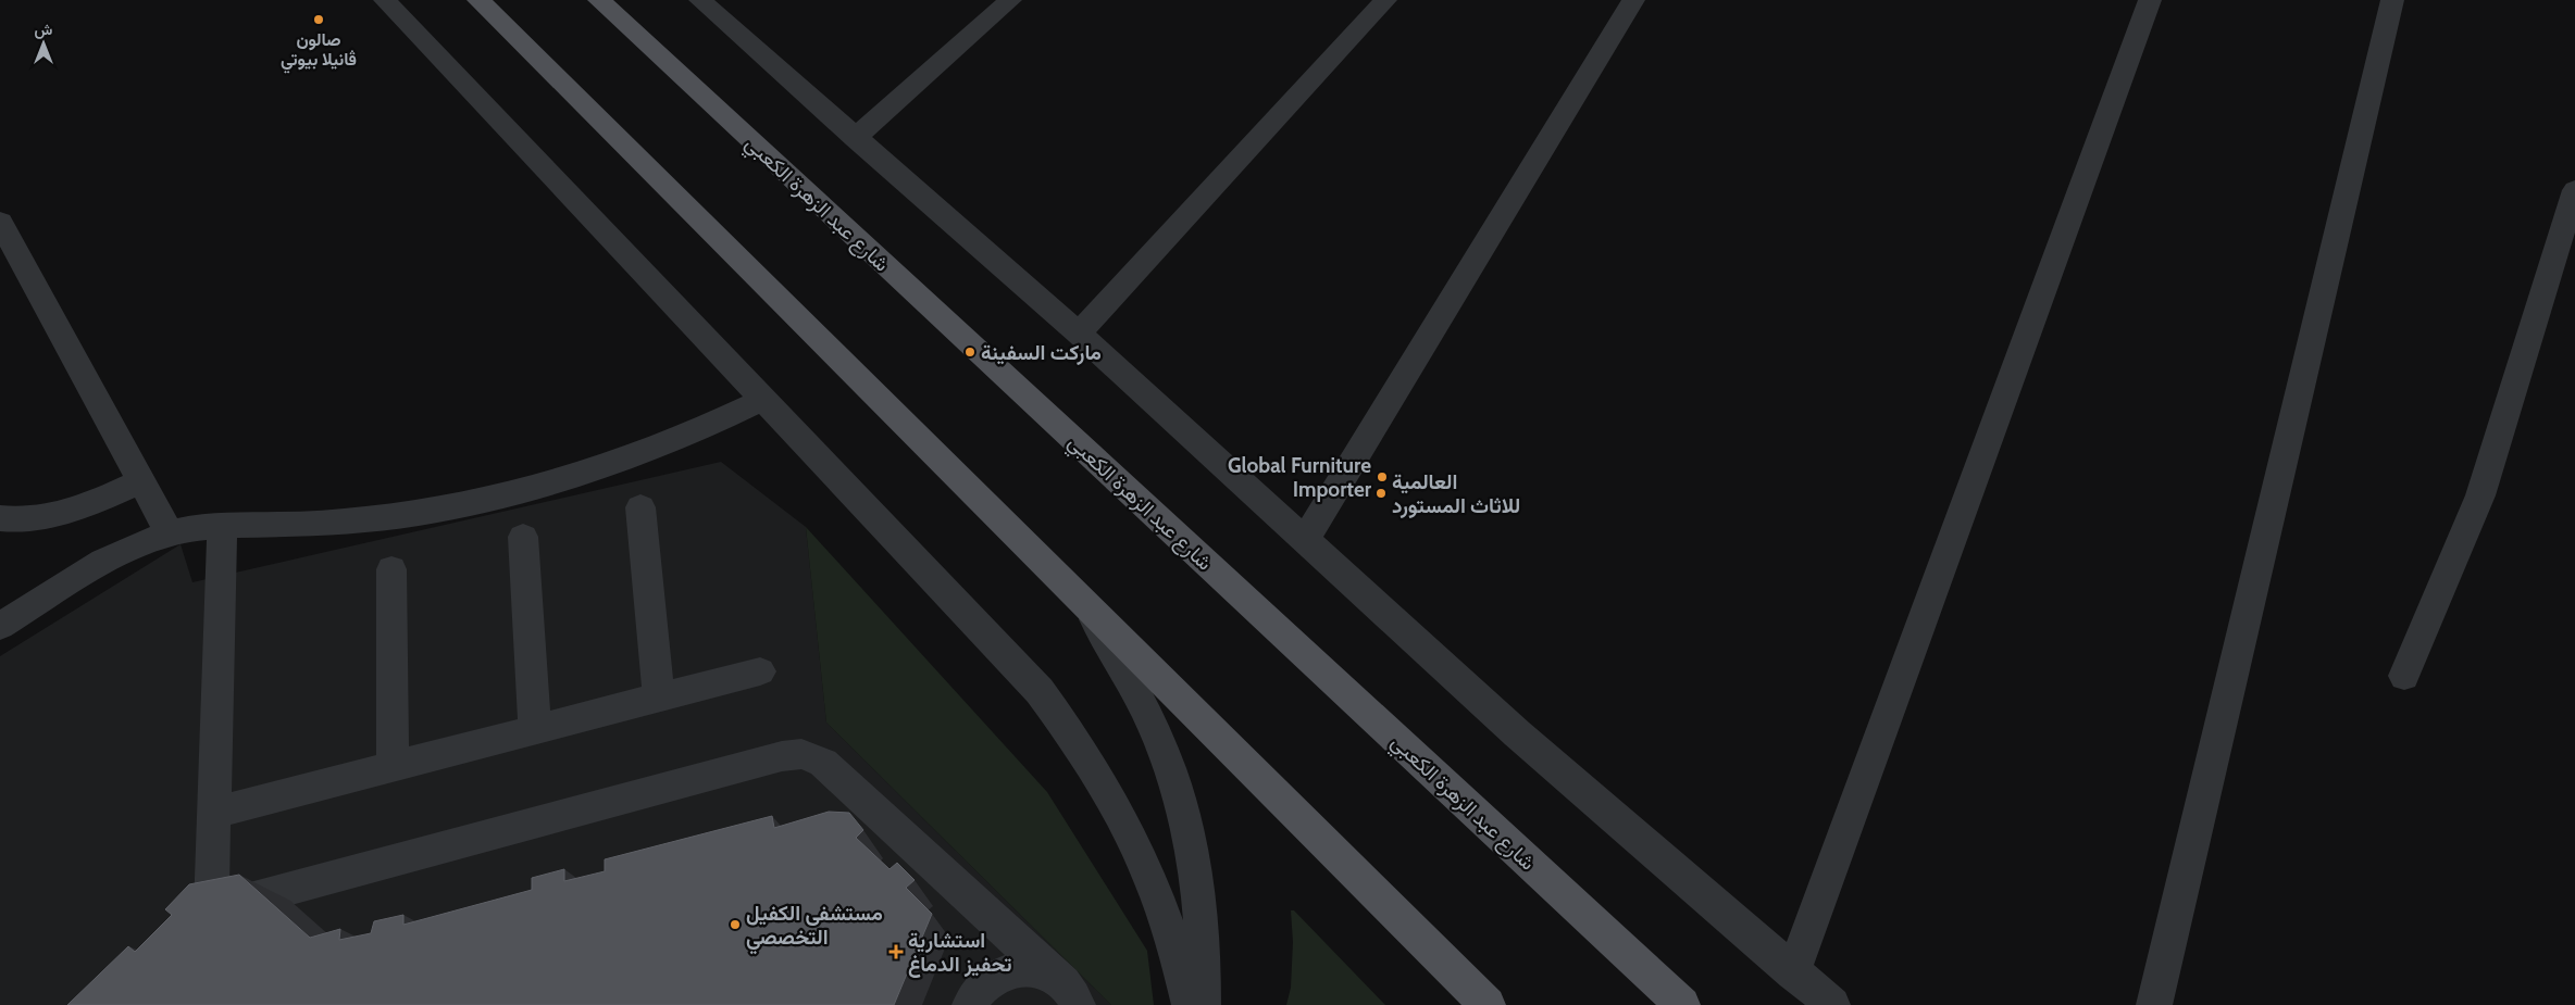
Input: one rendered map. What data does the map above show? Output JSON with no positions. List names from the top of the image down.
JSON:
{
  "streets": {
    "main road": ["شارع عبد الزهرة الكعبي"]
  },
  "places": {
    "other": [
      "صالون ڤانيلا بيوتي",
      "ماركت السفينة",
      "Global Furniture Importer",
      "العالمية للاثاث المستورد",
      "مستشفى الكفيل التخصصي"
    ],
    "health": ["استشارية تحفيز الدماغ"]
  },
  "north": "top"
}
